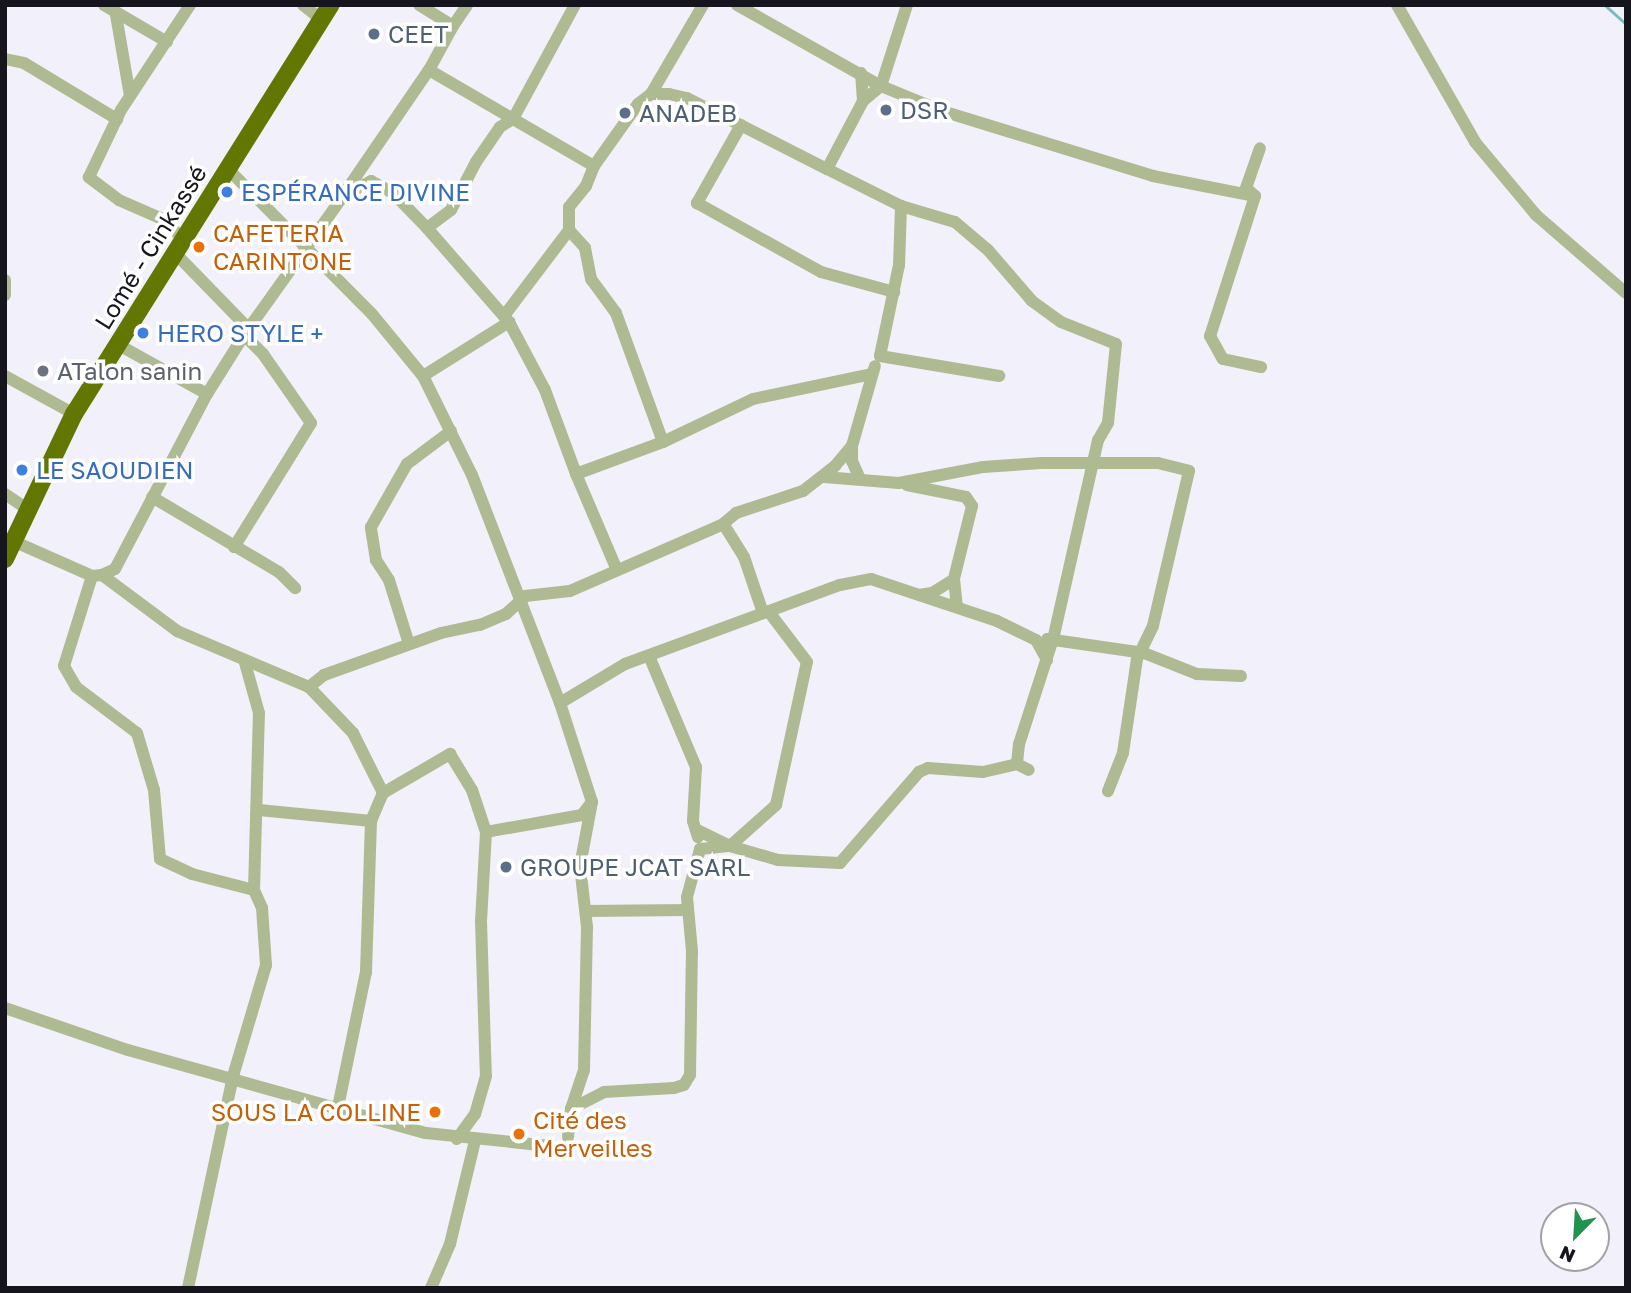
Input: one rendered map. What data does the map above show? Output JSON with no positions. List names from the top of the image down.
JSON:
{
  "streets": {
    "highway": ["Lomé - Cinkassé"]
  },
  "places": [
    "CEET",
    "DSR",
    "ANADEB",
    "ESPÉRANCE DIVINE",
    "CAFETERIA CARINTONE",
    "HERO STYLE +",
    "ATalon sanin",
    "LE SAOUDIEN",
    "GROUPE JCAT SARL",
    "SOUS LA COLLINE",
    "Cité des Merveilles"
  ],
  "north": "bottom left"
}
